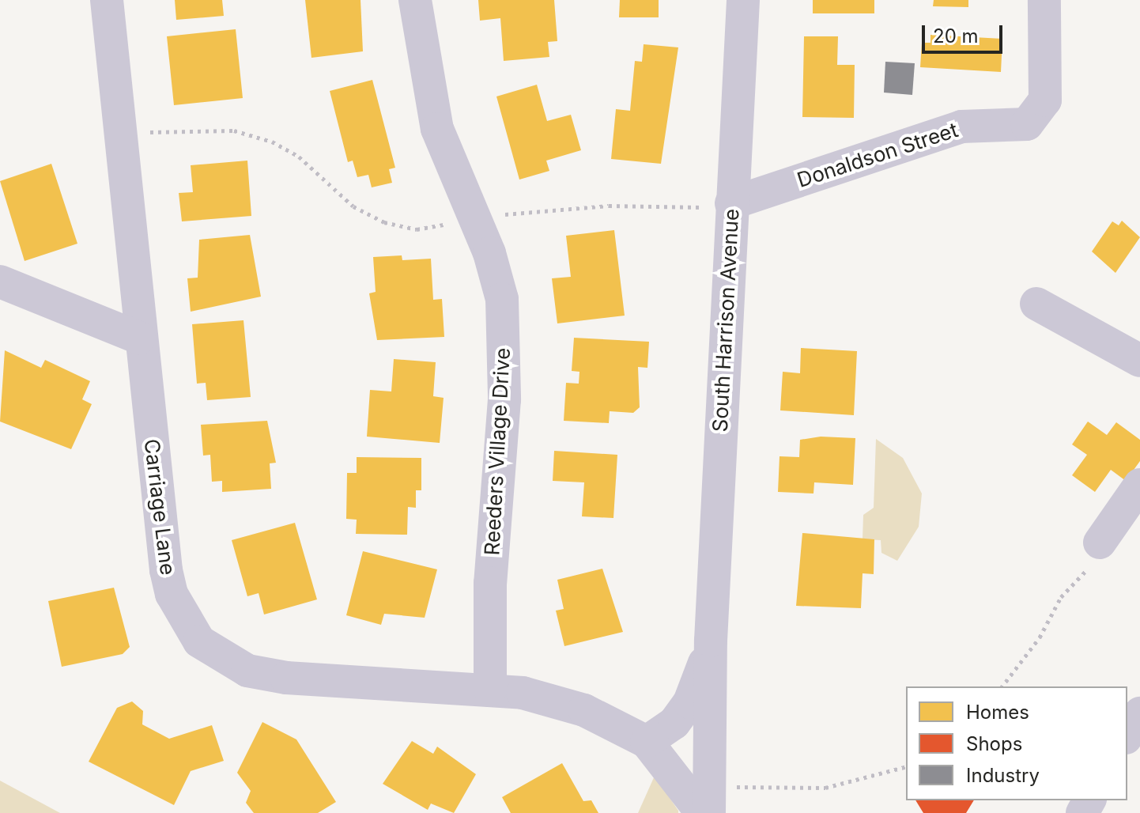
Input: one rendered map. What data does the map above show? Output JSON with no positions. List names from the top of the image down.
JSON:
{
  "streets": {
    "street": [
      "Donaldson Street",
      "South Harrison Avenue",
      "Reeders Village Drive",
      "Carriage Lane"
    ]
  },
  "crossings": [
    ["Donaldson Street", "South Harrison Avenue"],
    ["South Harrison Avenue", "Carriage Lane"],
    ["Reeders Village Drive", "Carriage Lane"]
  ],
  "legend": ["Homes", "Shops", "Industry"],
  "scale_bar": "20 m"
}
